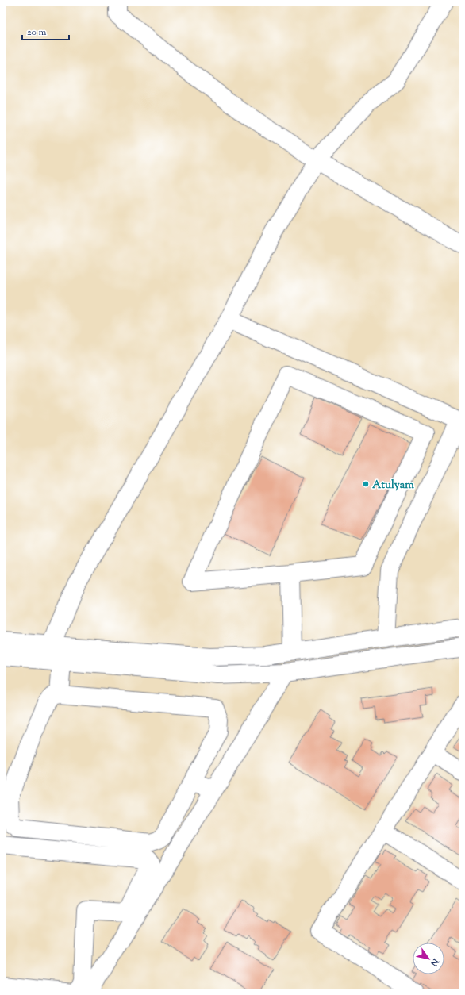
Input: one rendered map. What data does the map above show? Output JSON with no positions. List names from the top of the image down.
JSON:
{
  "places": ["Atulyam"],
  "scale_bar": "20 m",
  "north": "bottom right"
}
